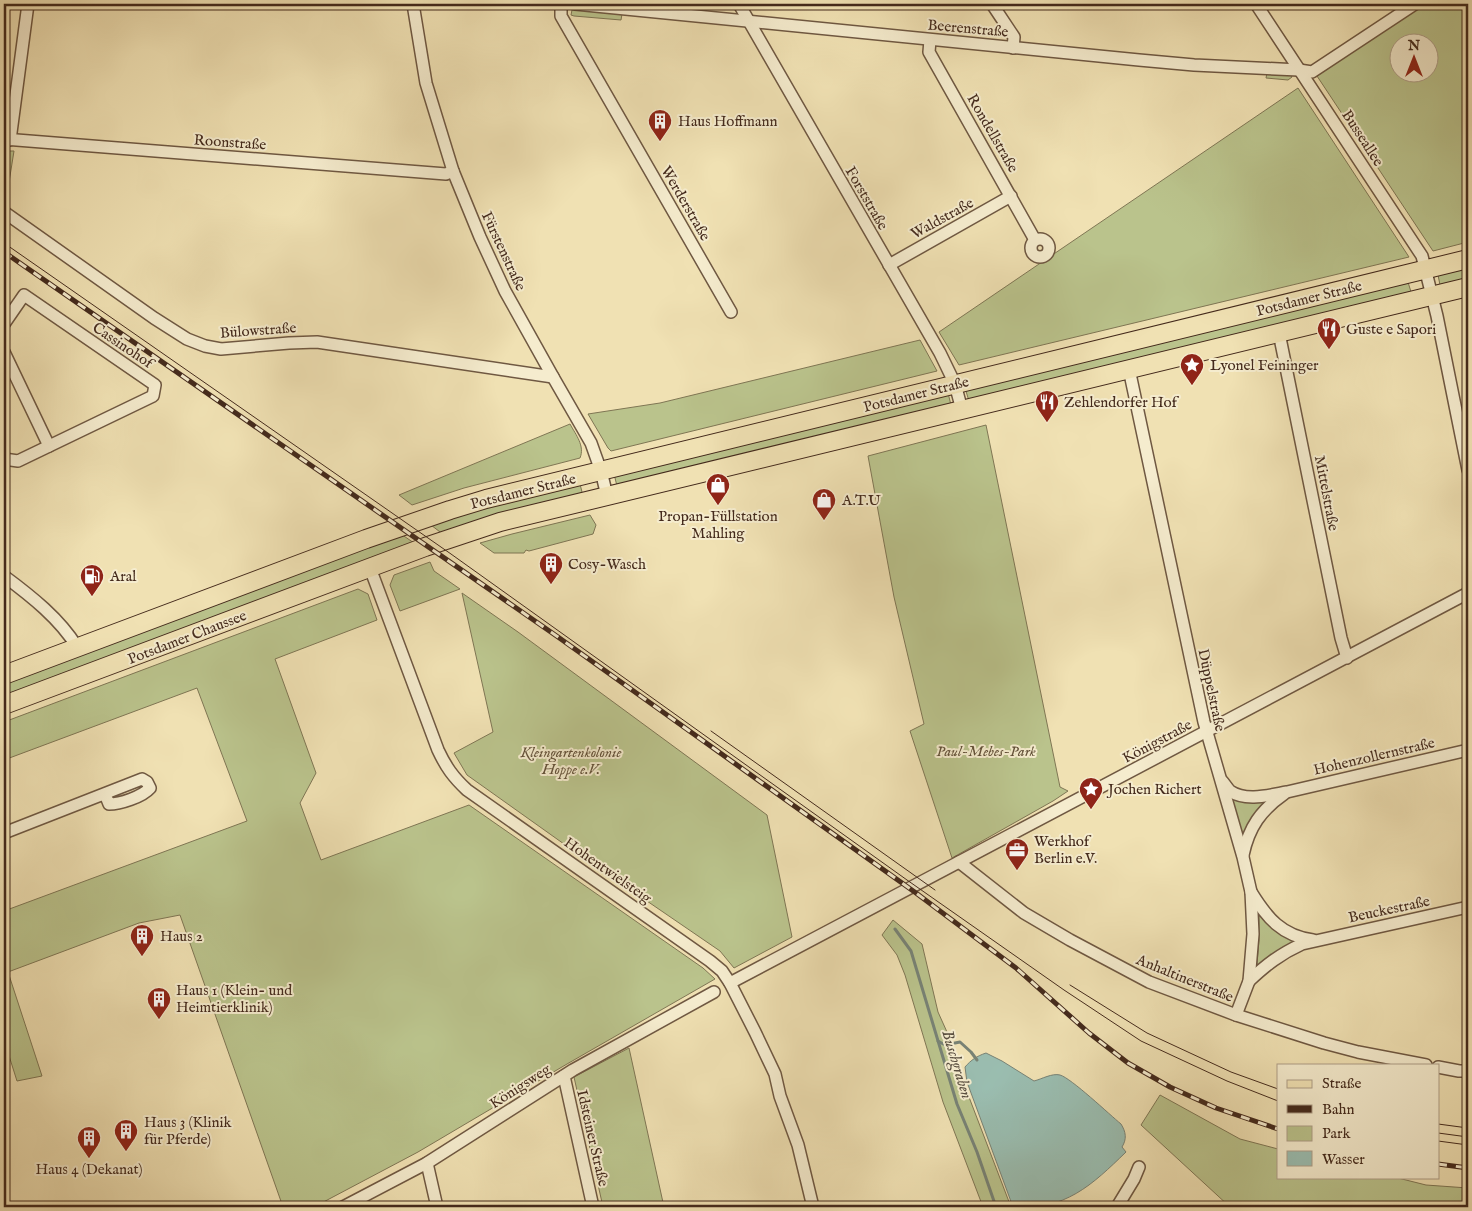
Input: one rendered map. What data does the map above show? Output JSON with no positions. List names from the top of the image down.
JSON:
{
  "streets": {
    "main road": ["Potsdamer Straße", "Potsdamer Chaussee"],
    "street": [
      "Beerenstraße",
      "Rondellstraße",
      "Busseallee",
      "Roonstraße",
      "Forststraße",
      "Werderstraße",
      "Waldstraße",
      "Fürstenstraße",
      "Bülowstraße",
      "Cassinohof",
      "Mittelstraße",
      "Düppelstraße",
      "Königstraße",
      "Hohenzollernstraße",
      "Hohentwielsteig",
      "Beuckestraße",
      "Anhaltinerstraße",
      "Königsweg",
      "Idsteiner Straße"
    ]
  },
  "crossings": [
    ["Beerenstraße", "Rondellstraße"],
    ["Beerenstraße", "Busseallee"],
    ["Beerenstraße", "Forststraße"],
    ["Rondellstraße", "Waldstraße"],
    ["Busseallee", "Potsdamer Straße"],
    ["Roonstraße", "Fürstenstraße"],
    ["Forststraße", "Waldstraße"],
    ["Forststraße", "Potsdamer Straße"],
    ["Fürstenstraße", "Potsdamer Straße"],
    ["Fürstenstraße", "Bülowstraße"],
    ["Potsdamer Straße", "Mittelstraße"],
    ["Potsdamer Straße", "Potsdamer Chaussee"],
    ["Potsdamer Straße", "Düppelstraße"],
    ["Potsdamer Straße", "Hohentwielsteig"],
    ["Mittelstraße", "Königstraße"],
    ["Potsdamer Chaussee", "Hohentwielsteig"],
    ["Düppelstraße", "Königstraße"],
    ["Düppelstraße", "Hohenzollernstraße"],
    ["Düppelstraße", "Beuckestraße"],
    ["Düppelstraße", "Anhaltinerstraße"],
    ["Königstraße", "Hohentwielsteig"],
    ["Königstraße", "Anhaltinerstraße"],
    ["Königsweg", "Idsteiner Straße"]
  ],
  "water": ["Buschgraben"],
  "parks": ["Paul-Mebes-Park", "Kleingartenkolonie Hoppe e.V."],
  "places": {
    "building": [
      "Haus Hoffmann",
      "Cosy-Wasch",
      "Haus 2",
      "Haus 1 (Klein- und Heimtierklinik)",
      "Haus 3 (Klinik für Pferde)",
      "Haus 4 (Dekanat)"
    ],
    "restaurant": ["Guste e Sapori", "Zehlendorfer Hof"],
    "place": ["Lyonel Feininger", "Jochen Richert"],
    "shop": ["Propan-Füllstation Mahling", "A.T.U"],
    "fuel station": ["Aral"],
    "office": ["Werkhof Berlin e.V."]
  },
  "legend": [
    "Straße",
    "Bahn",
    "Park",
    "Wasser"
  ],
  "north": "top"
}
